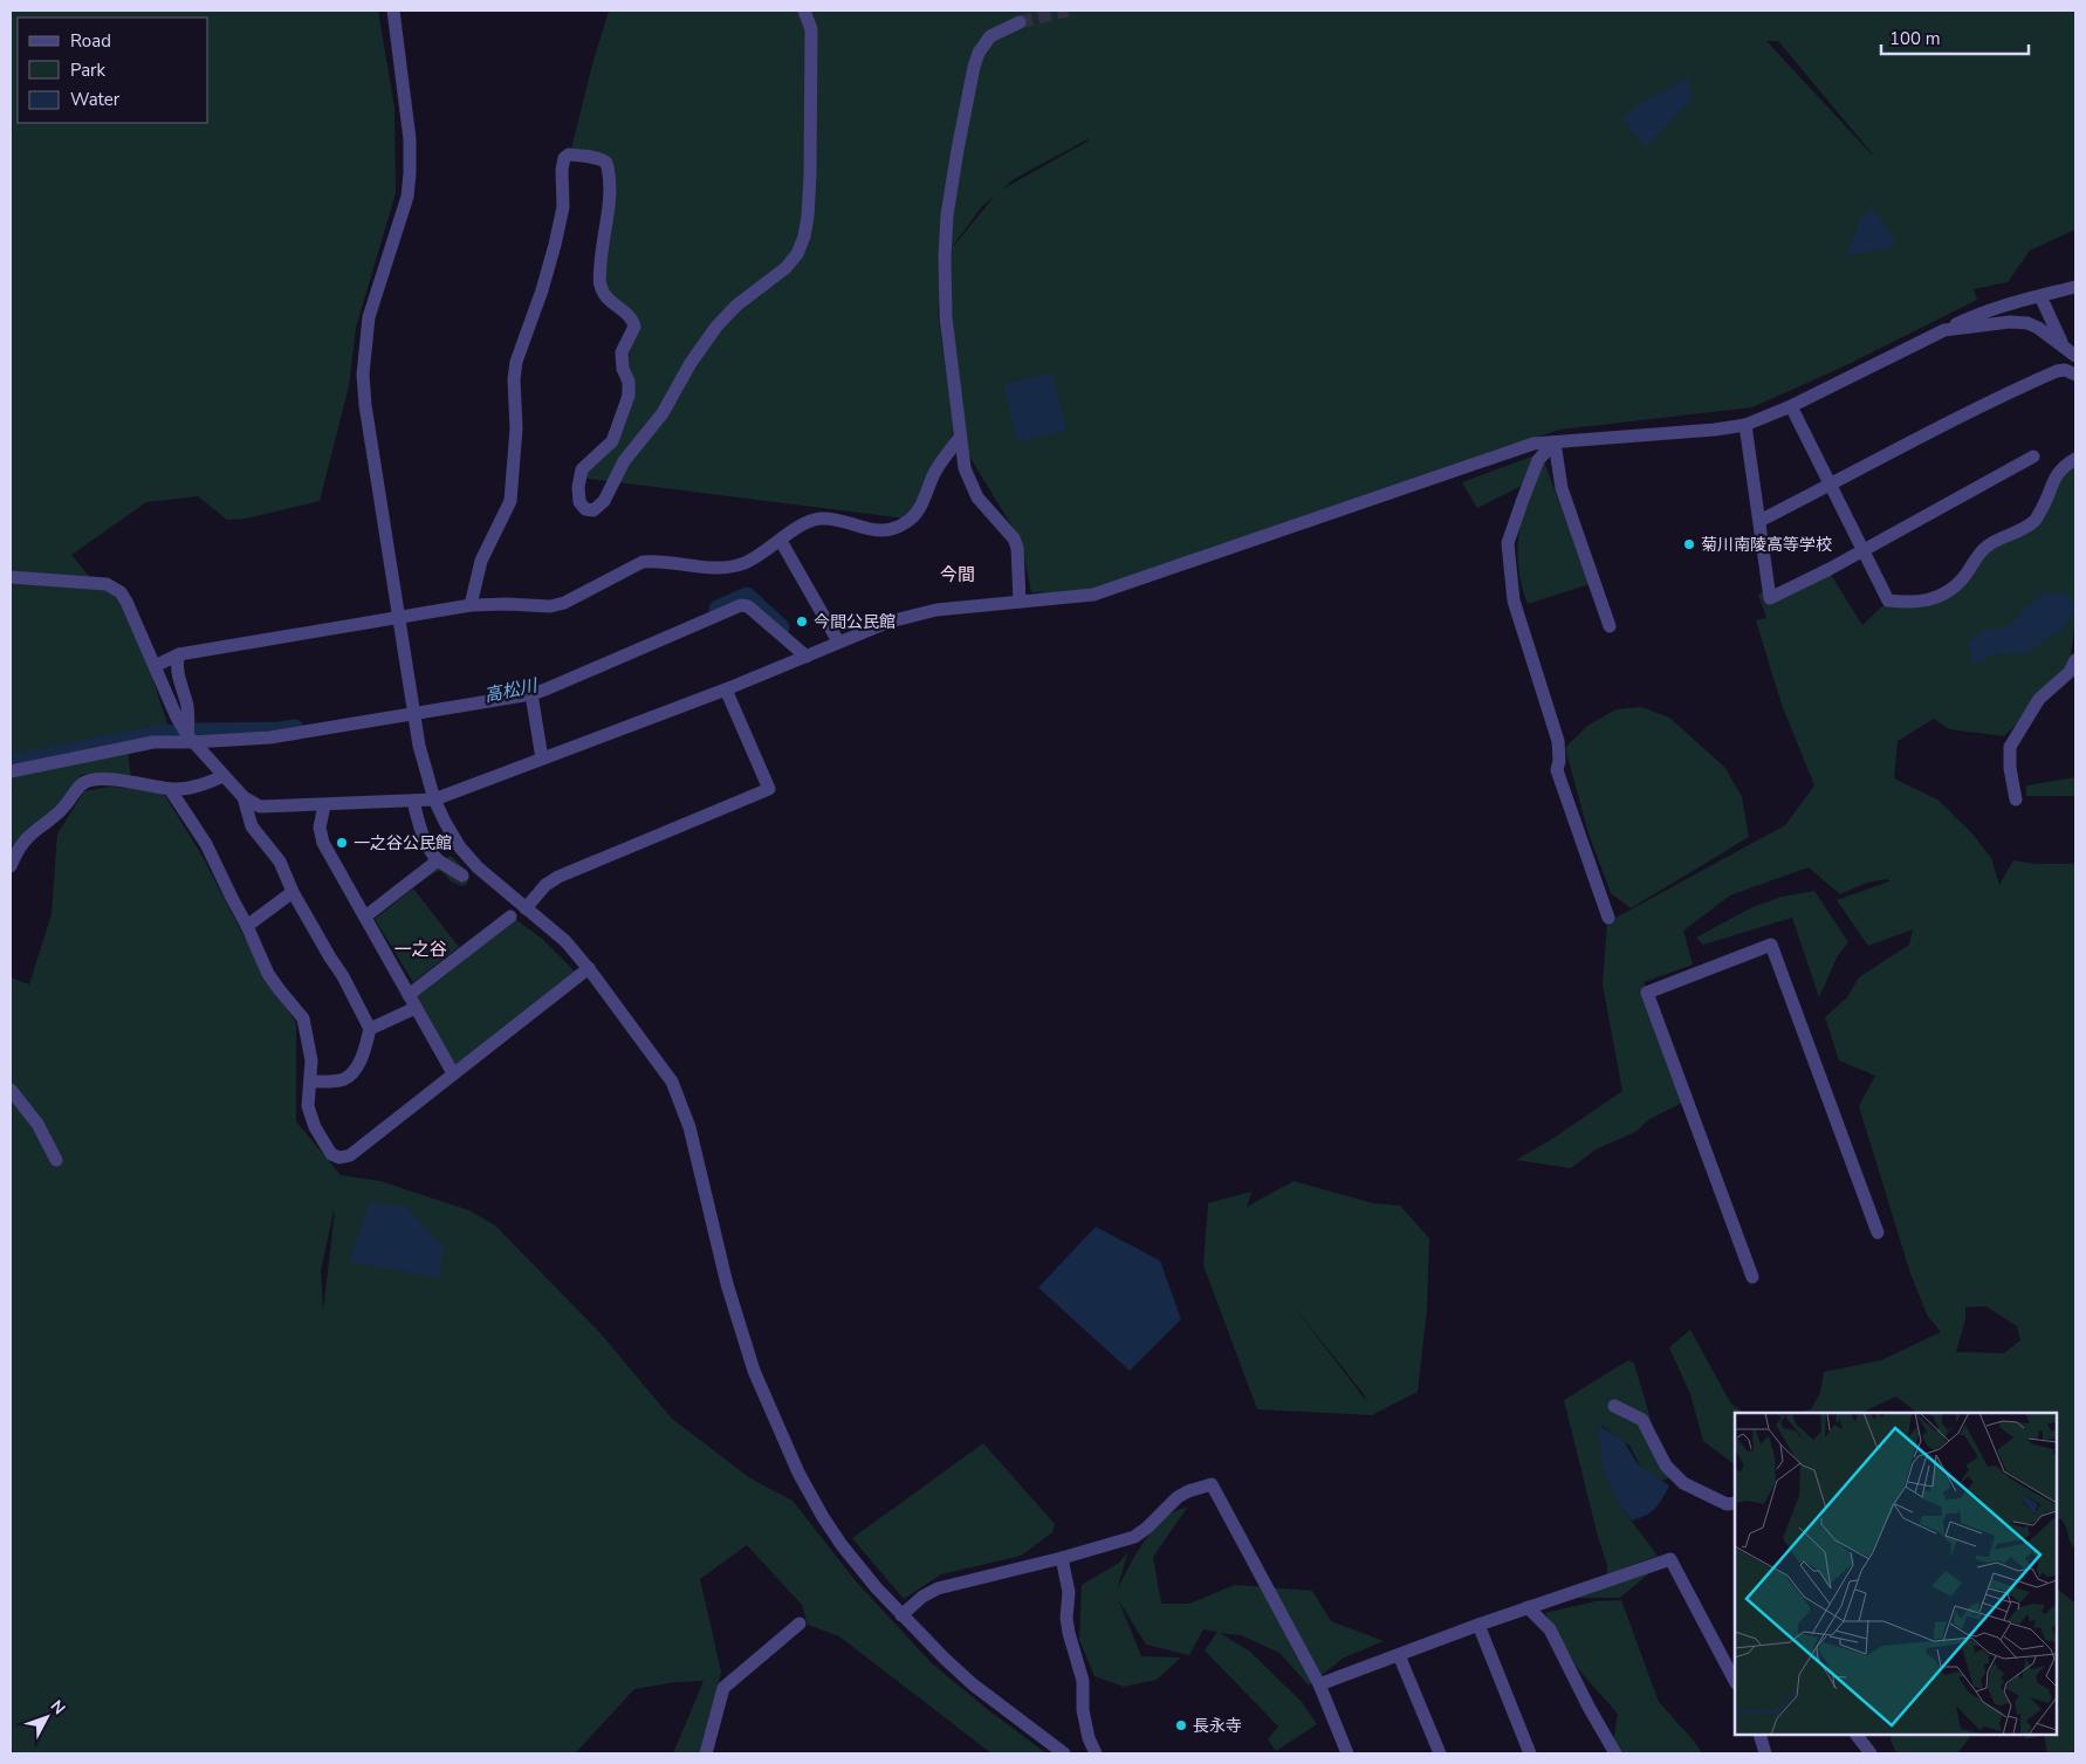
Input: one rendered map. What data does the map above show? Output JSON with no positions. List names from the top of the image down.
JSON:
{
  "districts": ["今間", "一之谷"],
  "water": ["高松川"],
  "places": [
    "菊川南陵高等学校",
    "今間公民館",
    "一之谷公民館",
    "長永寺"
  ],
  "legend": ["Road", "Park", "Water"],
  "scale_bar": "100 m",
  "north": "top right"
}
